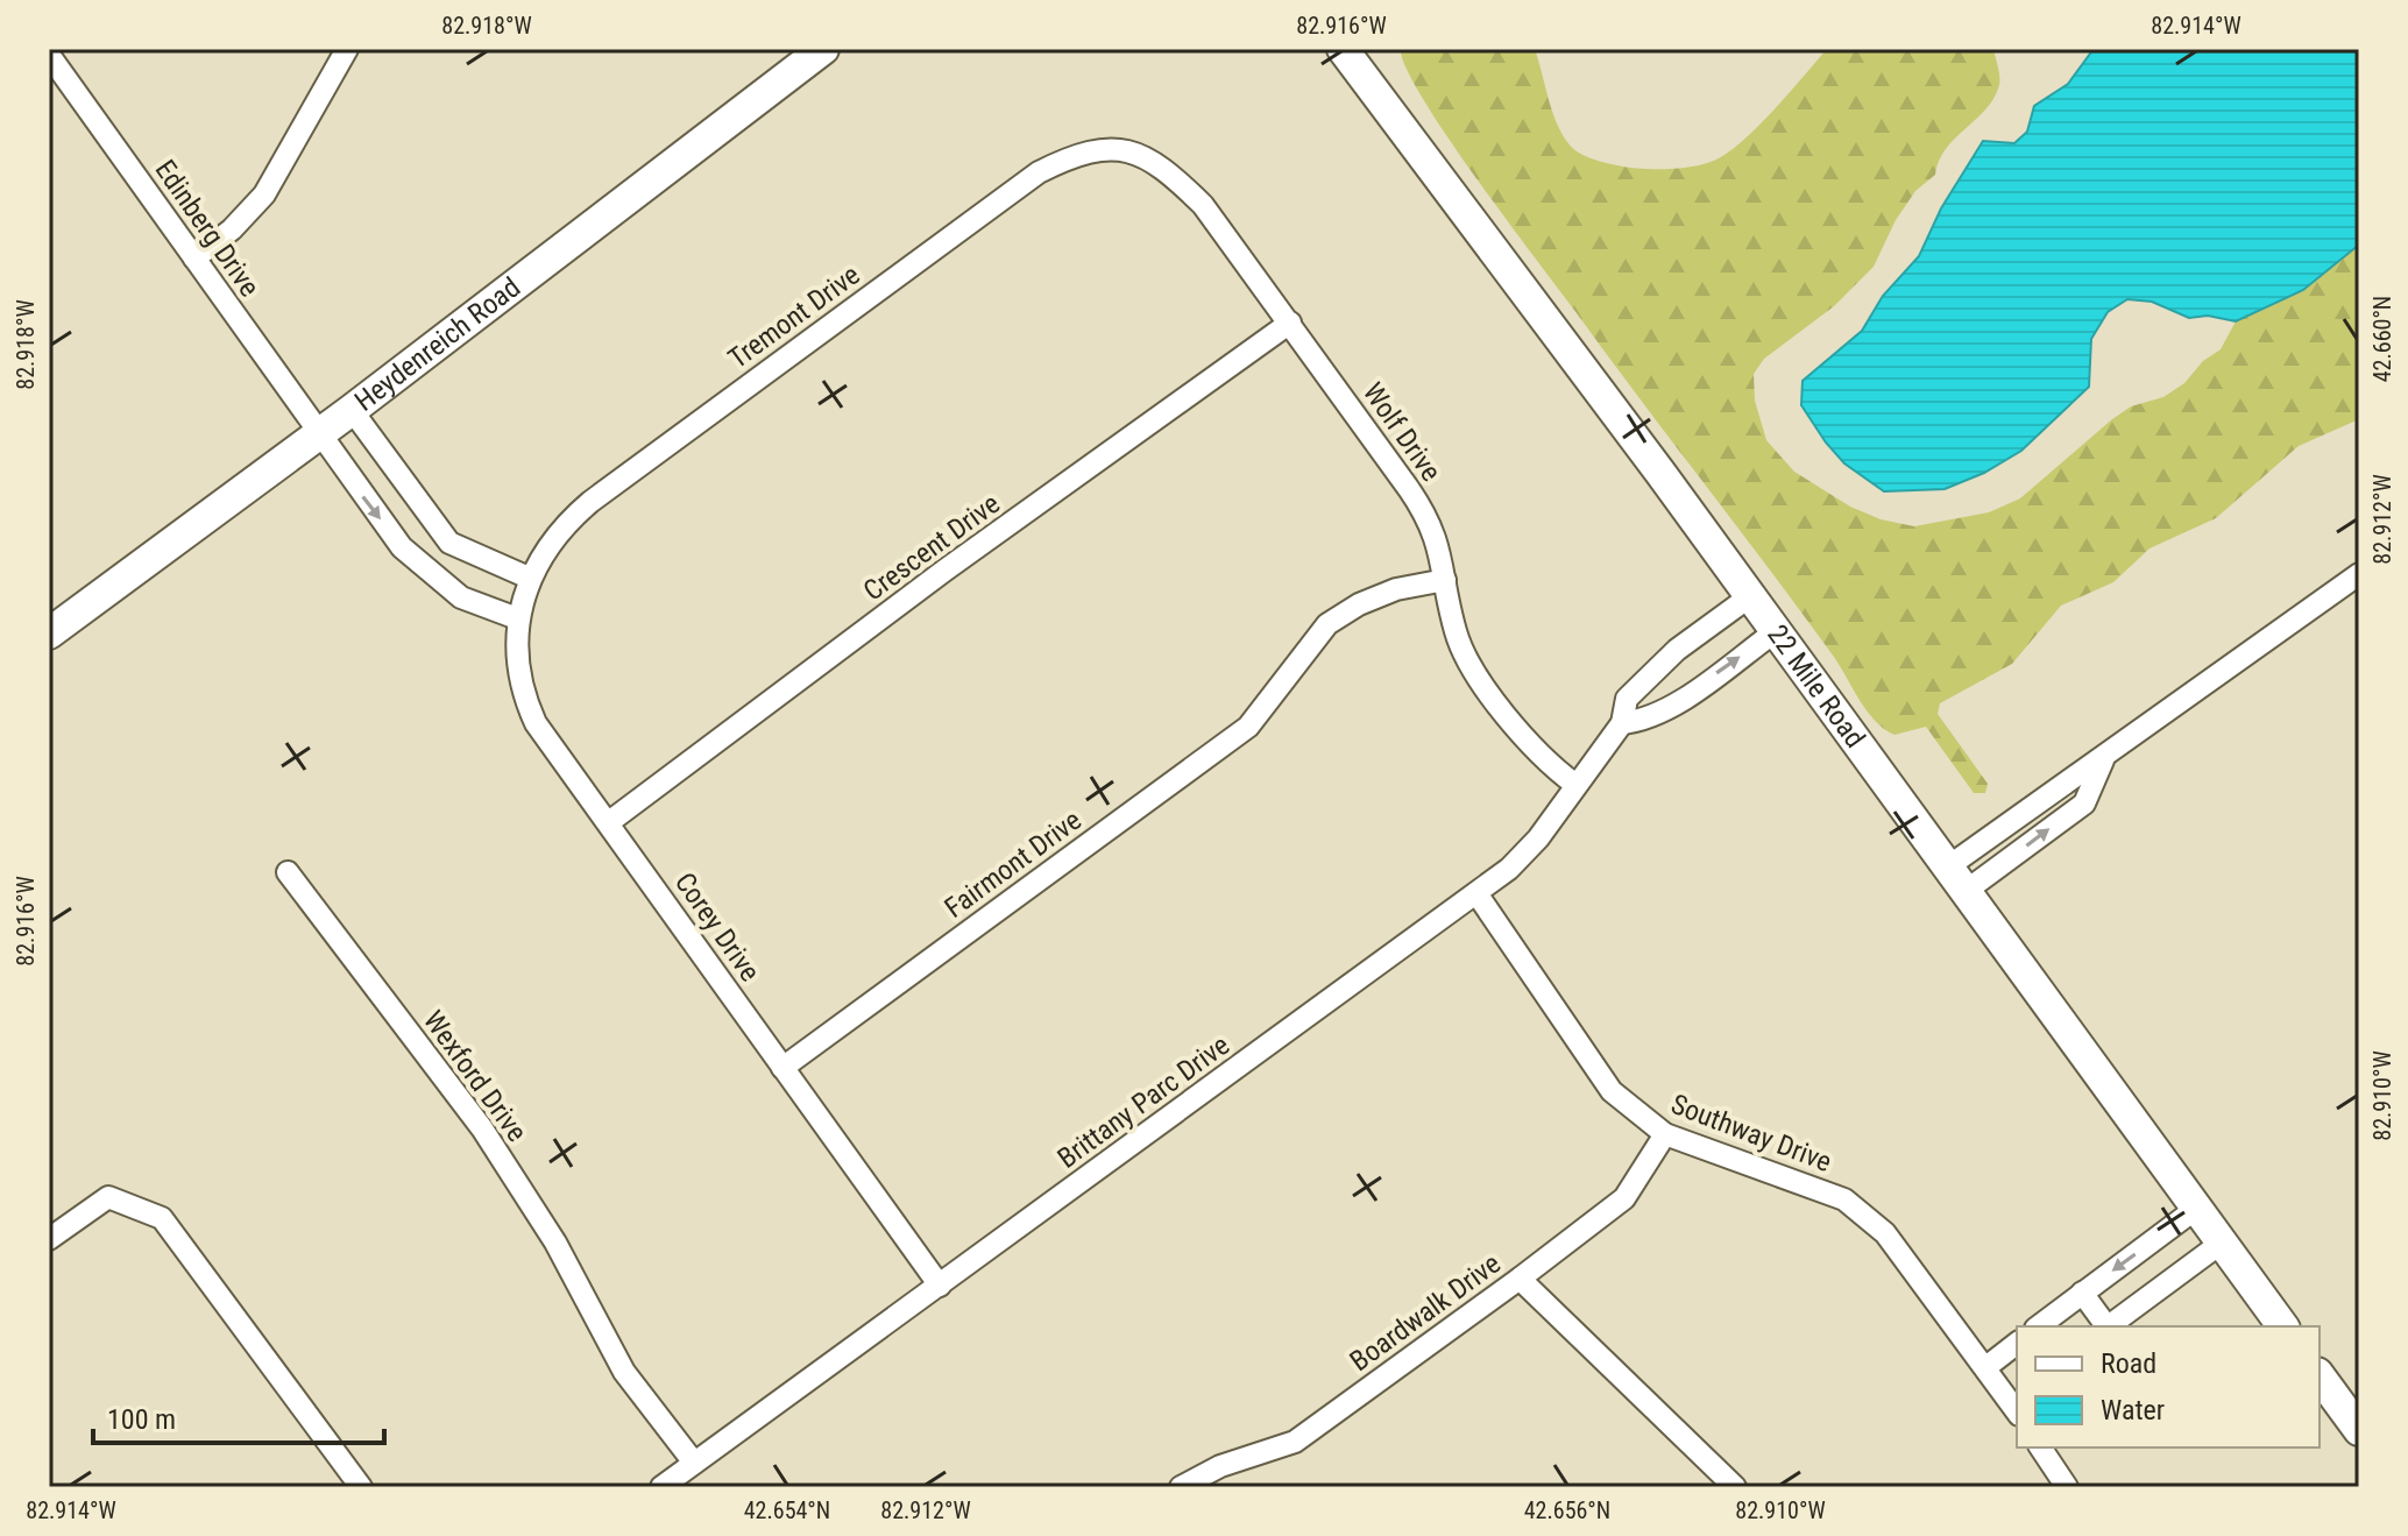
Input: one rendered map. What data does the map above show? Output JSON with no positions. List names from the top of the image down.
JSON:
{
  "streets": {
    "street": [
      "Edinberg Drive",
      "Tremont Drive",
      "Heydenreich Road",
      "Wolf Drive",
      "Crescent Drive",
      "22 Mile Road",
      "Fairmont Drive",
      "Corey Drive",
      "Wexford Drive",
      "Brittany Parc Drive",
      "Southway Drive",
      "Boardwalk Drive"
    ]
  },
  "crossings": [
    ["Edinberg Drive", "Heydenreich Road"],
    ["Edinberg Drive", "Corey Drive"],
    ["Tremont Drive", "Wolf Drive"],
    ["Tremont Drive", "Corey Drive"],
    ["Wolf Drive", "Crescent Drive"],
    ["Wolf Drive", "Fairmont Drive"],
    ["Wolf Drive", "Brittany Parc Drive"],
    ["Crescent Drive", "Corey Drive"],
    ["22 Mile Road", "Brittany Parc Drive"],
    ["Fairmont Drive", "Corey Drive"],
    ["Corey Drive", "Brittany Parc Drive"],
    ["Wexford Drive", "Brittany Parc Drive"],
    ["Brittany Parc Drive", "Southway Drive"],
    ["Southway Drive", "Boardwalk Drive"]
  ],
  "legend": ["Road", "Water"],
  "scale_bar": "100 m",
  "coordinates": [
    "82.918°W",
    "82.916°W",
    "82.914°W",
    "42.660°N",
    "82.912°W",
    "82.910°W",
    "42.654°N",
    "42.656°N"
  ]
}
